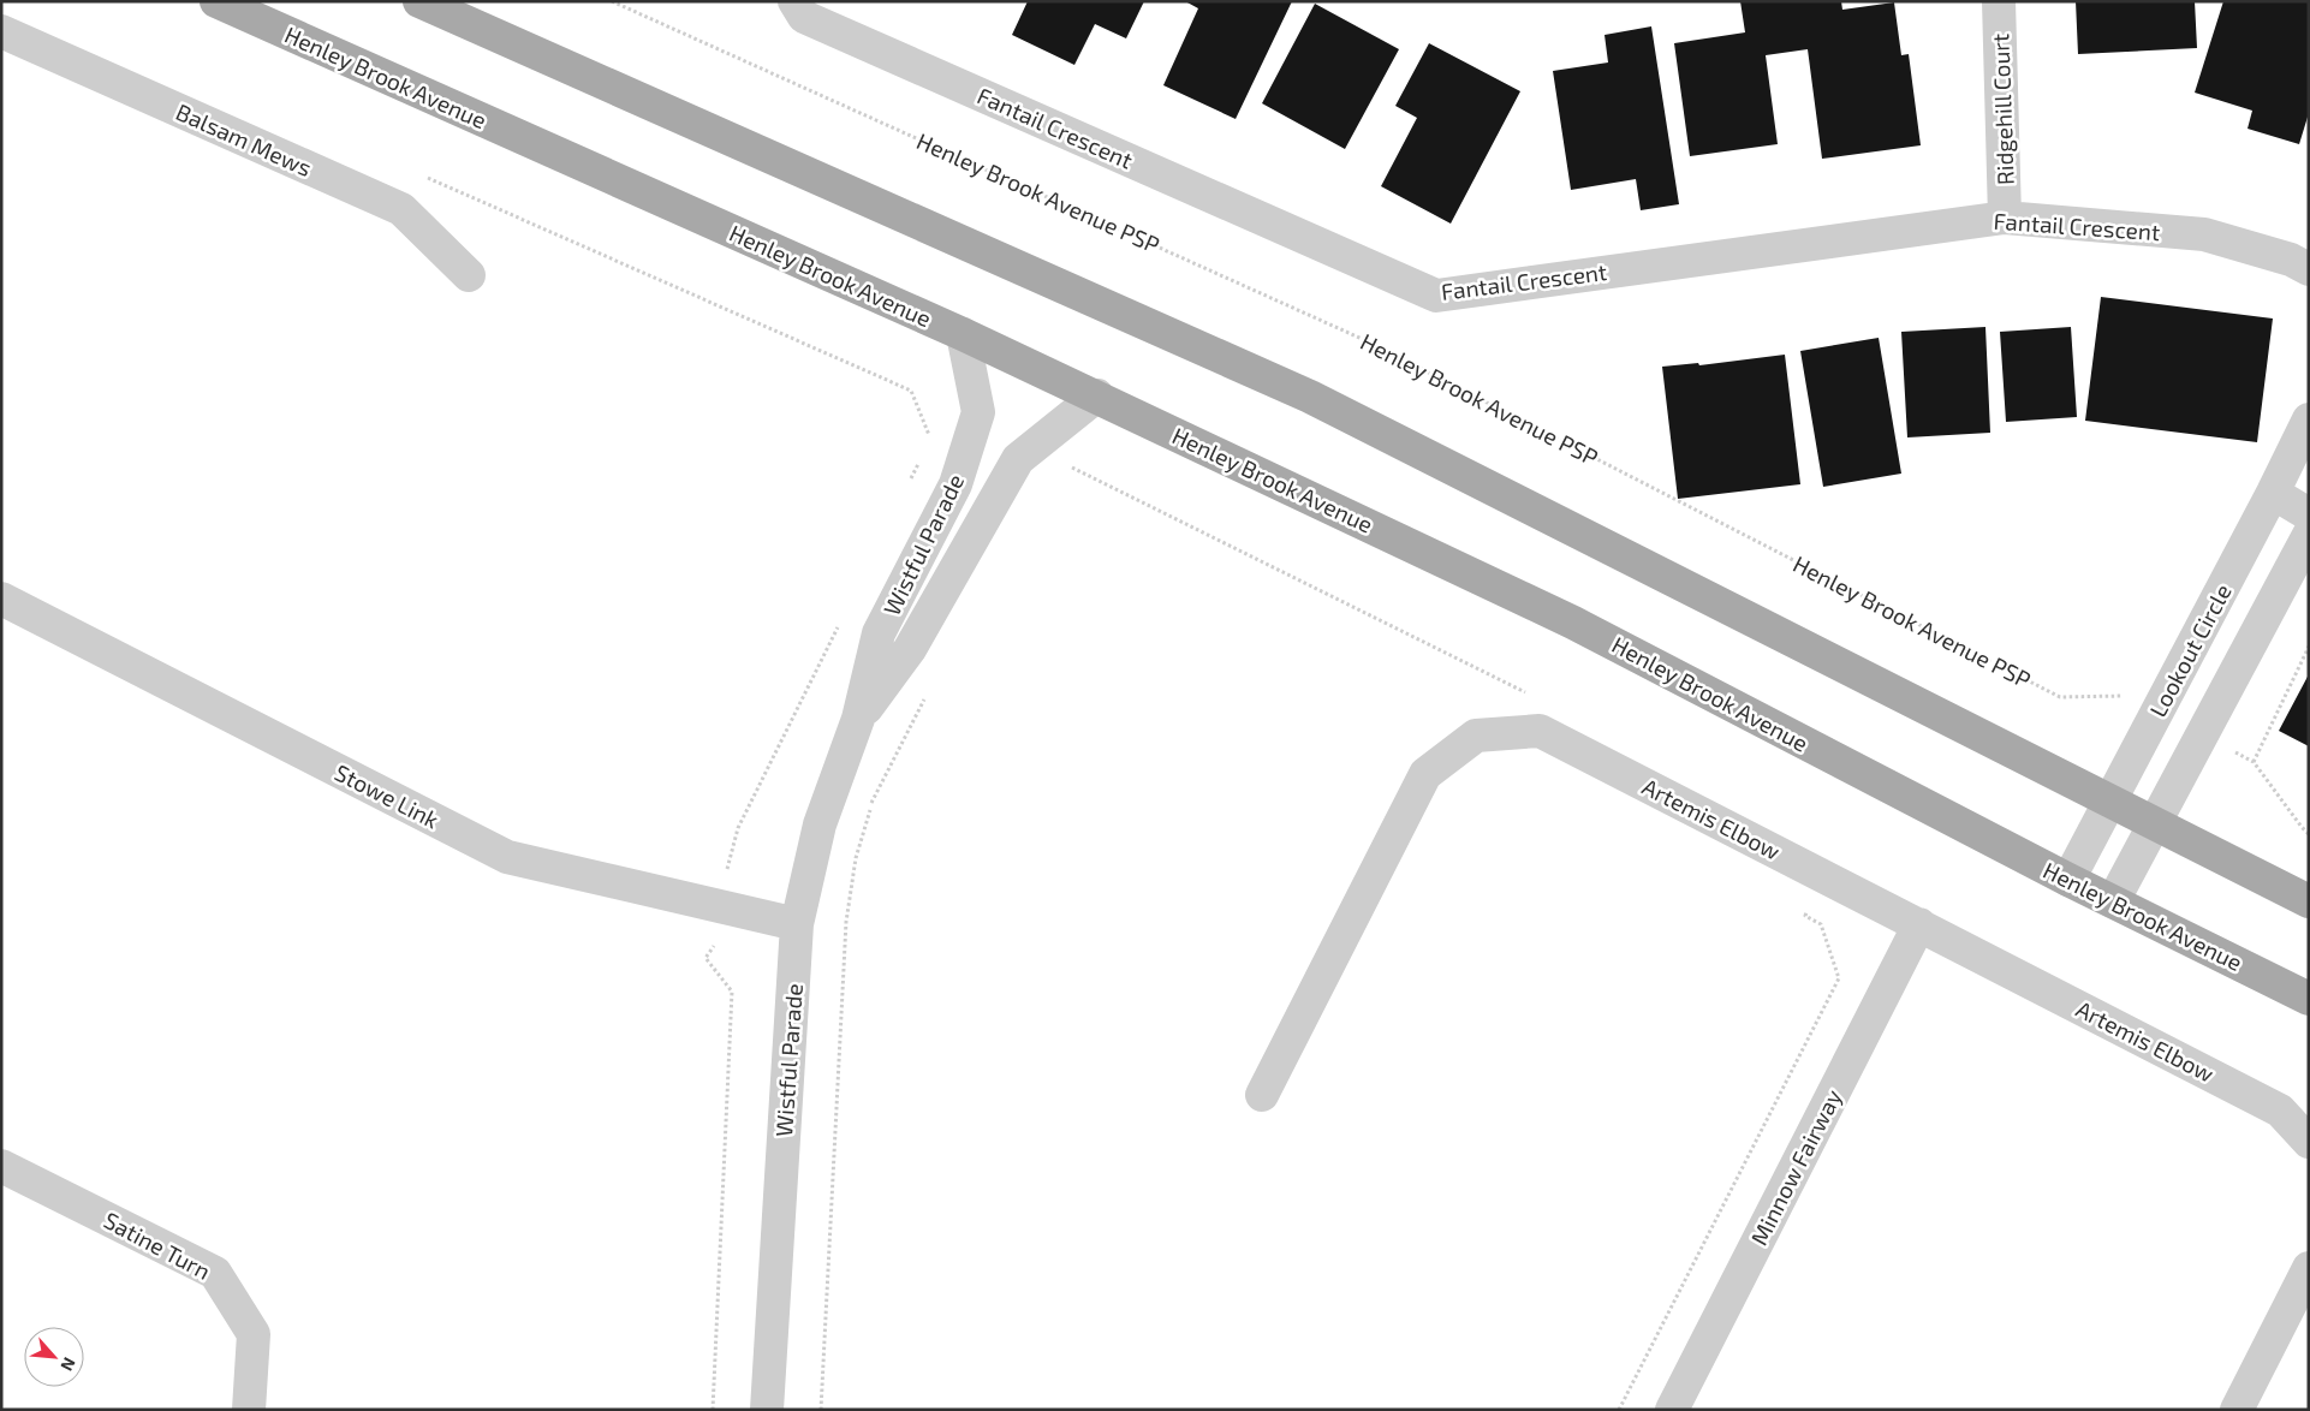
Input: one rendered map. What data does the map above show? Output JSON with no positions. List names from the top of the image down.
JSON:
{
  "streets": {
    "main road": ["Henley Brook Avenue"],
    "street": [
      "Ridgehill Court",
      "Fantail Crescent",
      "Balsam Mews",
      "Wistful Parade",
      "Lookout Circle",
      "Stowe Link",
      "Artemis Elbow",
      "Minnow Fairway",
      "Satine Turn"
    ],
    "path": ["Henley Brook Avenue PSP"]
  },
  "crossings": [
    ["Henley Brook Avenue", "Wistful Parade"],
    ["Henley Brook Avenue", "Lookout Circle"],
    ["Ridgehill Court", "Fantail Crescent"],
    ["Henley Brook Avenue PSP", "Lookout Circle"],
    ["Wistful Parade", "Stowe Link"],
    ["Artemis Elbow", "Minnow Fairway"]
  ],
  "north": "bottom right"
}
